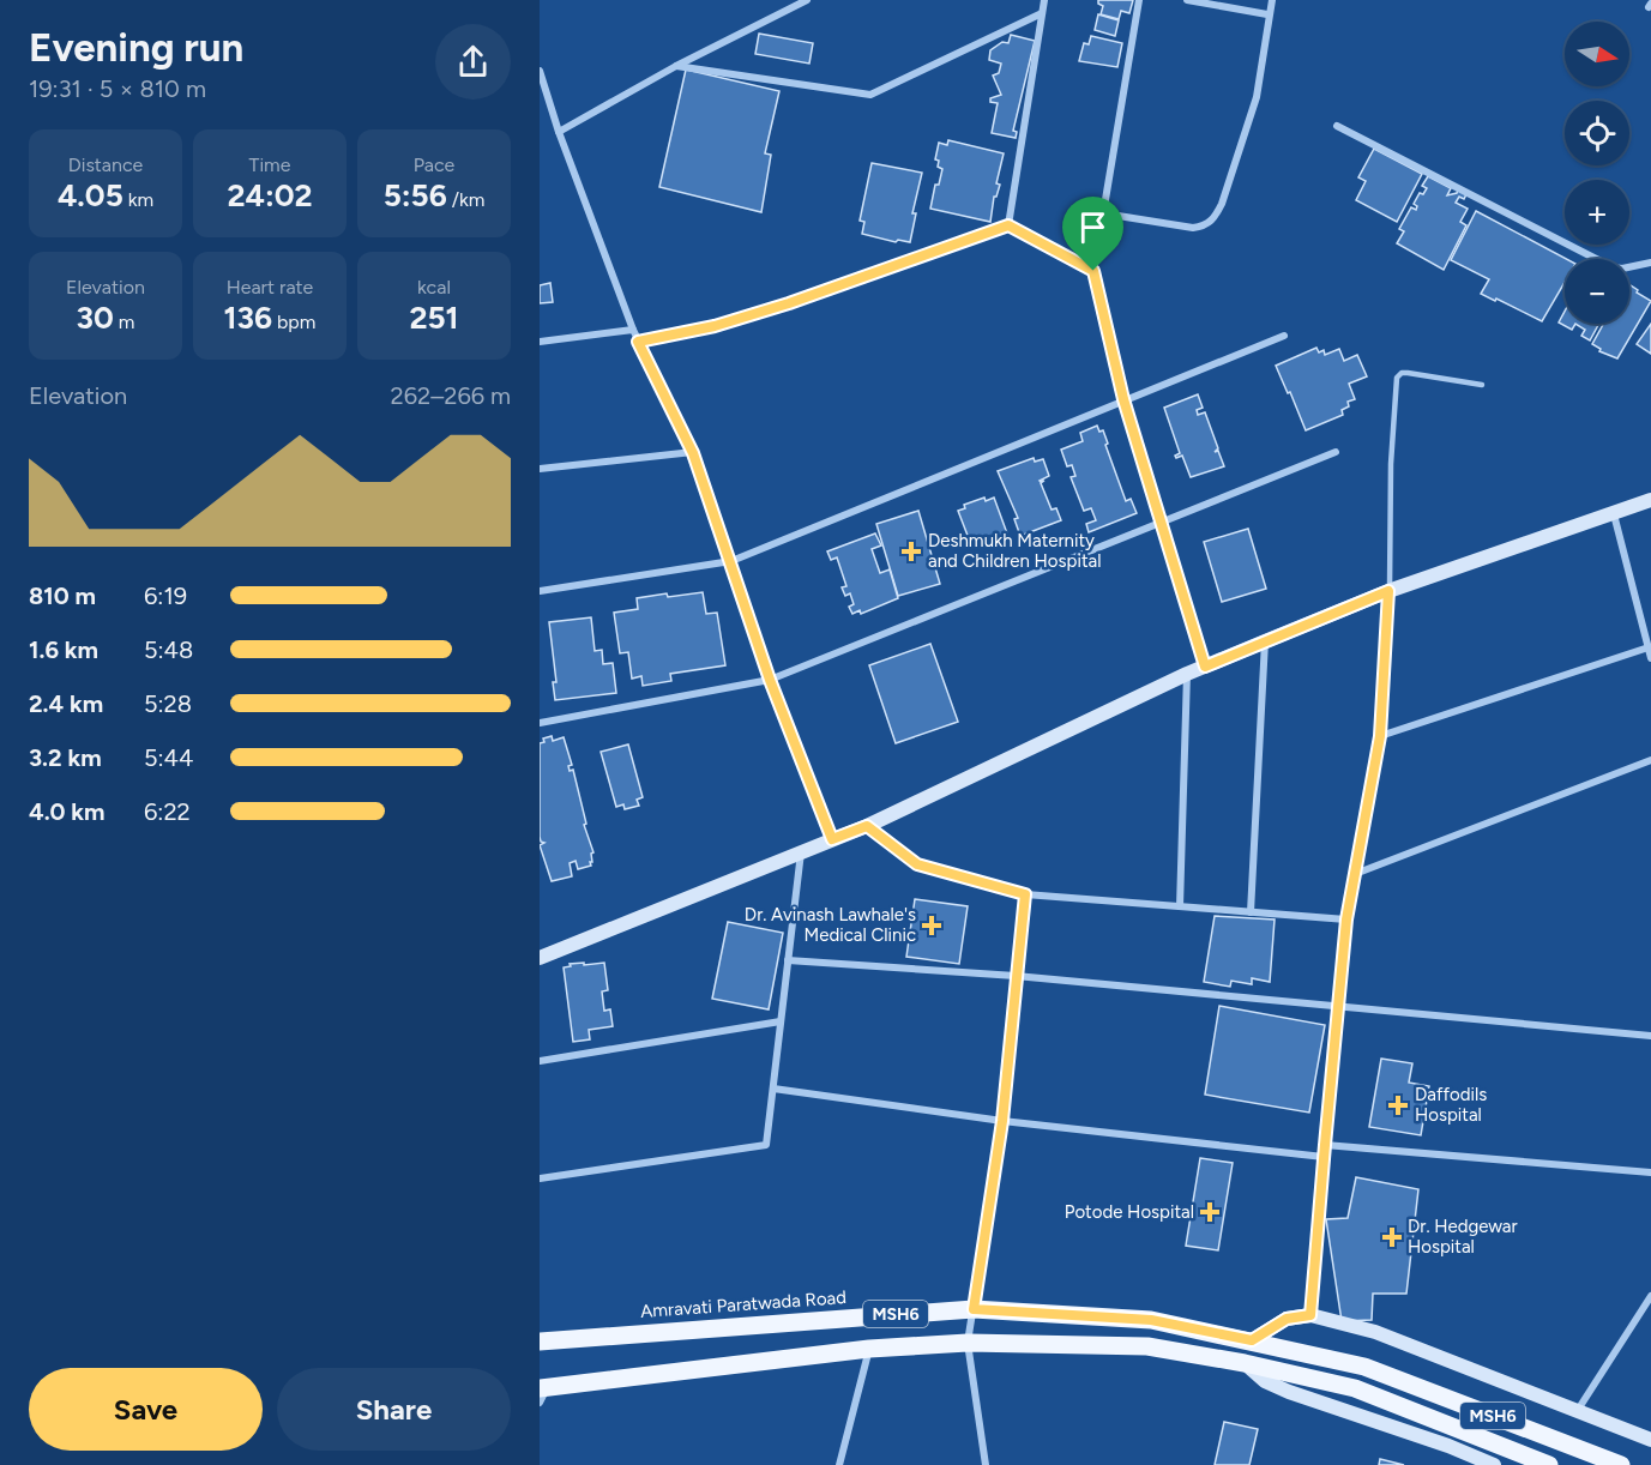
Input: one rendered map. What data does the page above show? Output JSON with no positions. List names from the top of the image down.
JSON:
{
  "streets": {
    "main road": ["Amravati Paratwada Road", "MSH6"]
  },
  "crossings": [
    ["Amravati Paratwada Road", "MSH6"]
  ],
  "places": {
    "health": [
      "Deshmukh Maternity and Children Hospital",
      "Dr. Avinash Lawhale's Medical Clinic",
      "Daffodils Hospital",
      "Potode Hospital",
      "Dr. Hedgewar Hospital"
    ]
  },
  "north": "right",
  "page": {
    "heading": ["Evening run", "19:31 · 5 × 810 m"],
    "map_buttons": ["+", "−"],
    "stats": [
      ["Distance", "4.05 km"],
      ["Time", "24:02"],
      ["Pace", "5:56 /km"],
      ["Elevation", "30 m"],
      ["Heart rate", "136 bpm"],
      ["kcal", "251"]
    ],
    "chart": ["Elevation", "262–266 m"],
    "list": [
      {
        "name": "810 m",
        "note": "6:19"
      },
      {
        "name": "1.6 km",
        "note": "5:48"
      },
      {
        "name": "2.4 km",
        "note": "5:28"
      },
      {
        "name": "3.2 km",
        "note": "5:44"
      },
      {
        "name": "4.0 km",
        "note": "6:22"
      }
    ],
    "buttons": ["Save", "Share"]
  }
}
